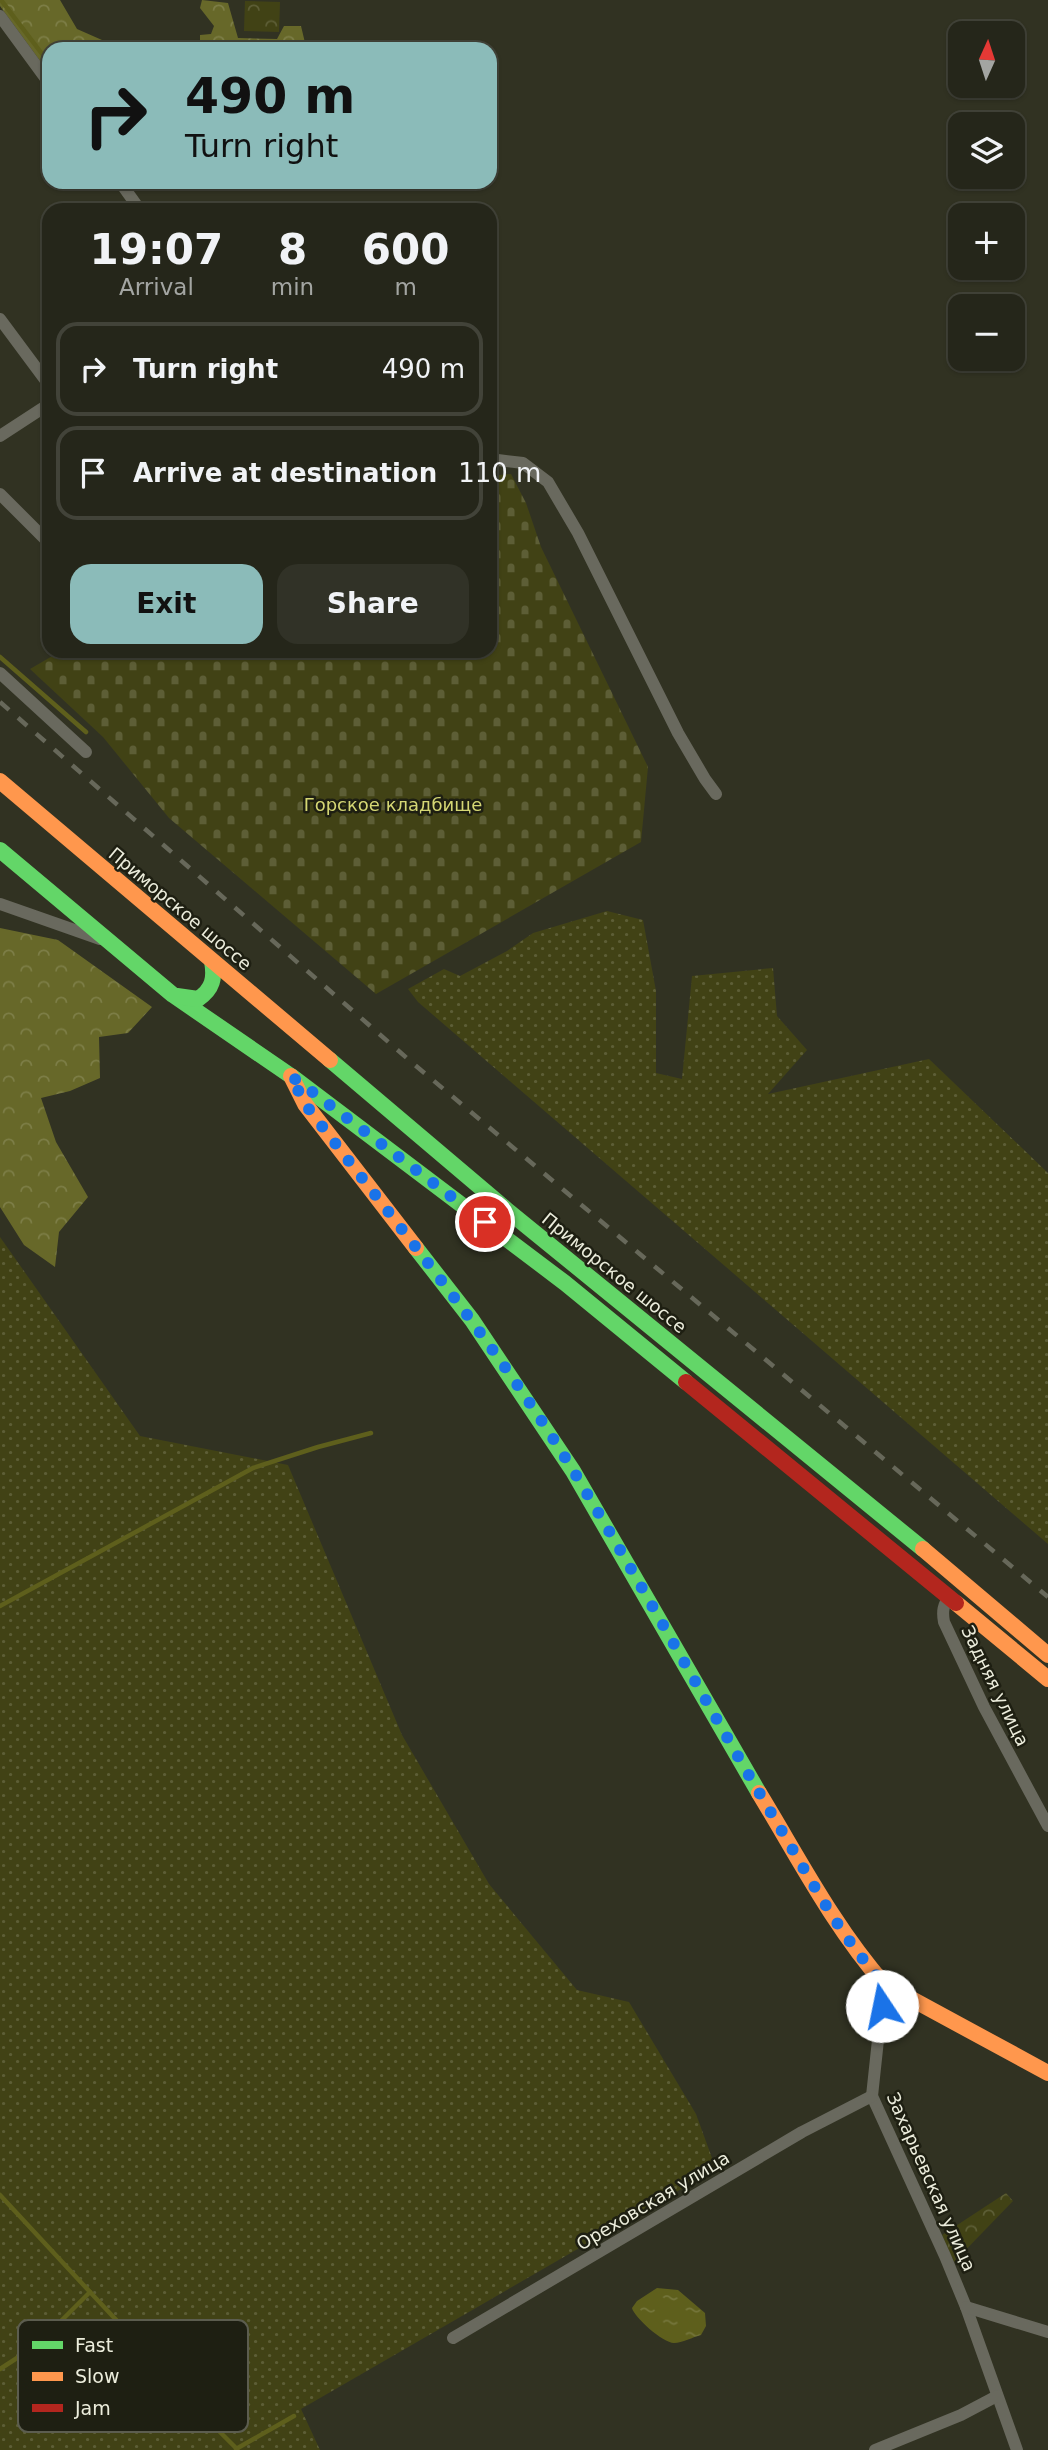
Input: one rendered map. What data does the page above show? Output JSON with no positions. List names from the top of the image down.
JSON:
{
  "streets": {
    "main road": ["Приморское шоссе"],
    "street": ["Задняя улица", "Захарьевская улица", "Ореховская улица"]
  },
  "crossings": [
    ["Захарьевская улица", "Ореховская улица"]
  ],
  "parks": ["Горское кладбище"],
  "legend": ["Fast", "Slow", "Jam"],
  "north": "top",
  "page": {
    "map_buttons": ["+", "−"],
    "turn": ["490 m", "Turn right"],
    "eta": [
      "19:07",
      "Arrival",
      "8",
      "min",
      "600",
      "m"
    ],
    "list": [
      {
        "name": "Turn right",
        "value": "490 m"
      },
      {
        "name": "Arrive at destination",
        "value": "110 m"
      }
    ],
    "buttons": ["Exit", "Share"]
  }
}
